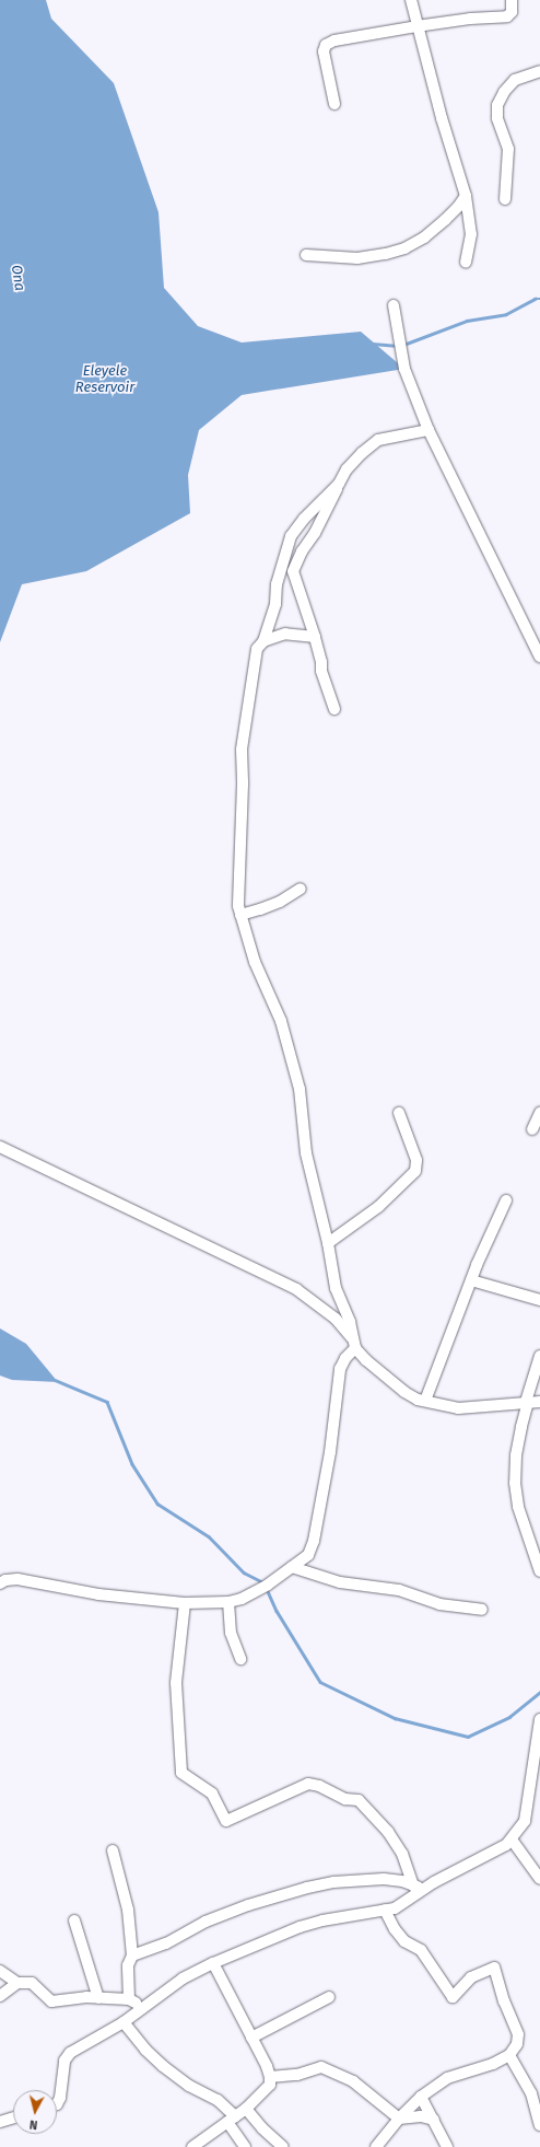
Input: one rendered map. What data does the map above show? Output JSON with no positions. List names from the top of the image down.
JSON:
{
  "water": ["Ona", "Eleyele Reservoir"],
  "north": "bottom"
}
